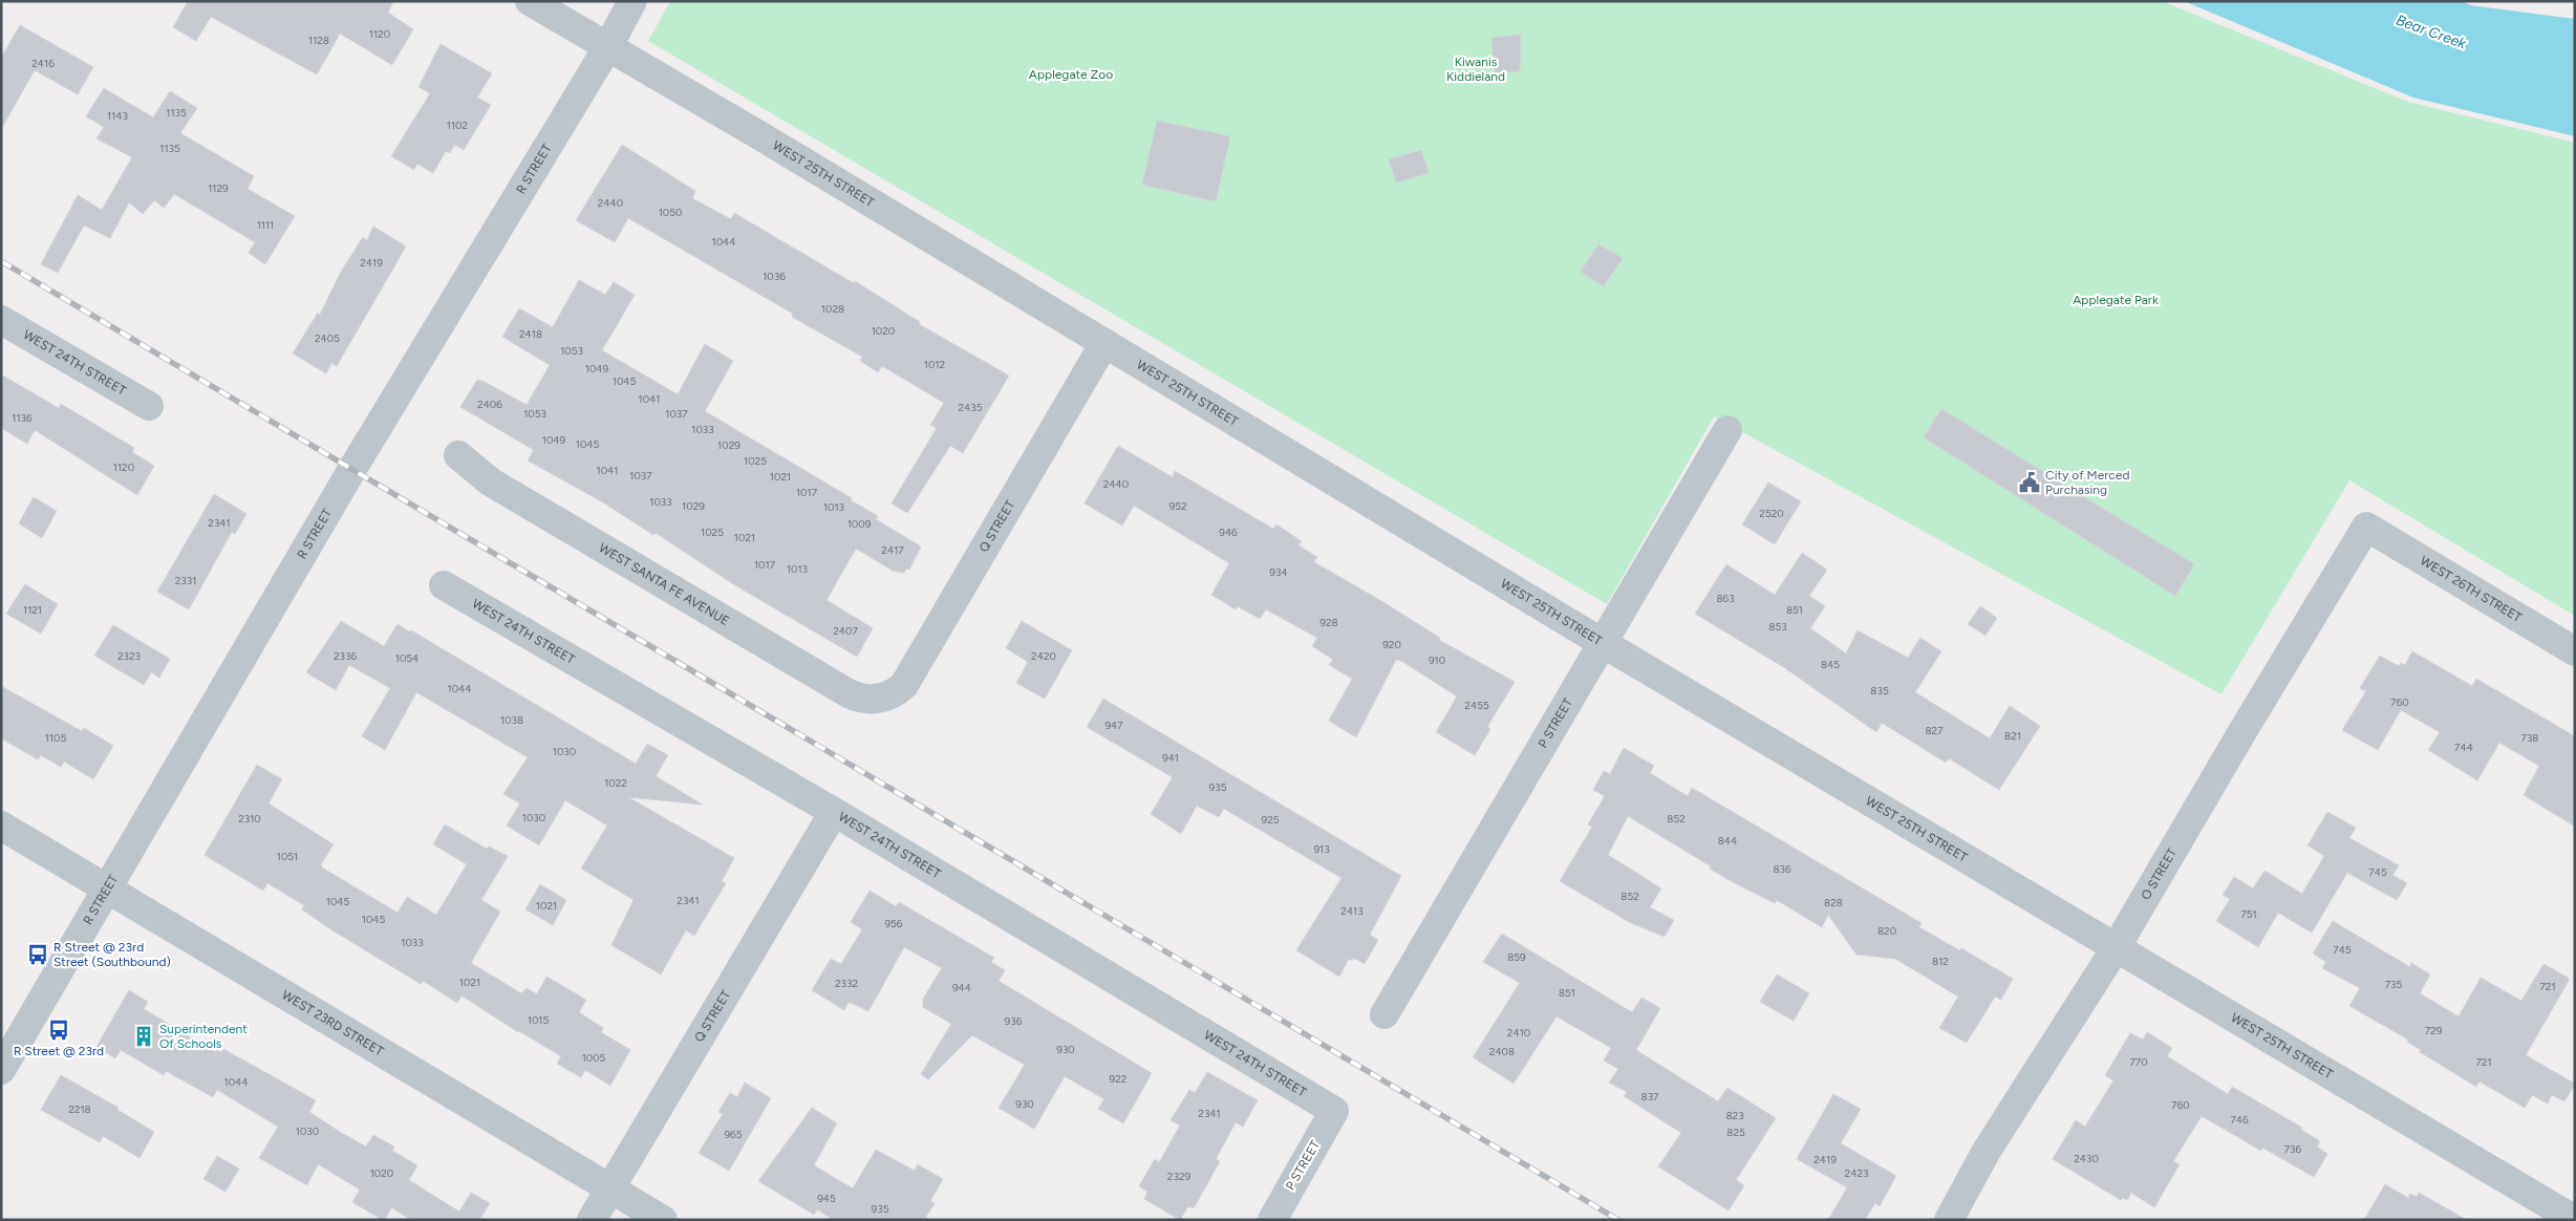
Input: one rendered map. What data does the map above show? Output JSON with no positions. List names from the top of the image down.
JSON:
{
  "streets": {
    "street": [
      "R STREET",
      "WEST 25TH STREET",
      "WEST 24TH STREET",
      "Q STREET",
      "WEST SANTA FE AVENUE",
      "WEST 26TH STREET",
      "P STREET",
      "O STREET",
      "WEST 23RD STREET"
    ]
  },
  "crossings": [
    ["R STREET", "WEST 25TH STREET"],
    ["R STREET", "WEST 23RD STREET"],
    ["WEST 25TH STREET", "Q STREET"],
    ["WEST 25TH STREET", "P STREET"],
    ["WEST 25TH STREET", "O STREET"],
    ["WEST 24TH STREET", "Q STREET"],
    ["WEST 24TH STREET", "P STREET"],
    ["Q STREET", "WEST SANTA FE AVENUE"],
    ["Q STREET", "WEST 23RD STREET"],
    ["WEST 26TH STREET", "O STREET"]
  ],
  "water": ["Bear Creek"],
  "parks": ["Kiwanis Kiddieland", "Applegate Zoo", "Applegate Park"],
  "places": {
    "public building": ["City of Merced Purchasing"],
    "bus stop": ["R Street @ 23rd Street (Southbound)", "R Street @ 23rd"],
    "building": ["Superintendent Of Schools"]
  },
  "house_numbers": [
    "1120",
    "1128",
    "2416",
    "1135",
    "1143",
    "1102",
    "1135",
    "1129",
    "2440",
    "1050",
    "1111",
    "1044",
    "2419",
    "1036",
    "1028",
    "1020",
    "2418",
    "2405",
    "1053",
    "1012",
    "1049",
    "1045",
    "1041",
    "2406",
    "2435",
    "1053",
    "1037",
    "1136",
    "1033",
    "1049",
    "1045",
    "1029",
    "1025",
    "1120",
    "1041",
    "1037",
    "1021",
    "2440",
    "1017",
    "1033",
    "1029",
    "952",
    "1013",
    "2520",
    "2341",
    "1009",
    "1025",
    "946",
    "1021",
    "2417",
    "1017",
    "1013",
    "934",
    "2331",
    "863",
    "1121",
    "851",
    "928",
    "853",
    "2407",
    "920",
    "2323",
    "2336",
    "2420",
    "1054",
    "910",
    "845",
    "1044",
    "835",
    "760",
    "2455",
    "1038",
    "947",
    "827",
    "821",
    "1105",
    "738",
    "744",
    "1030",
    "941",
    "1022",
    "935",
    "1030",
    "2310",
    "852",
    "925",
    "844",
    "913",
    "1051",
    "836",
    "745",
    "852",
    "2341",
    "1045",
    "828",
    "1021",
    "2413",
    "751",
    "1045",
    "956",
    "820",
    "1033",
    "745",
    "859",
    "812",
    "1021",
    "2332",
    "735",
    "721",
    "944",
    "851",
    "1015",
    "936",
    "729",
    "2410",
    "930",
    "2408",
    "1005",
    "770",
    "721",
    "922",
    "1044",
    "837",
    "930",
    "760",
    "2218",
    "2341",
    "823",
    "746",
    "1030",
    "825",
    "965",
    "736",
    "2430",
    "2419",
    "1020",
    "2423",
    "2329",
    "945",
    "935"
  ]
}
